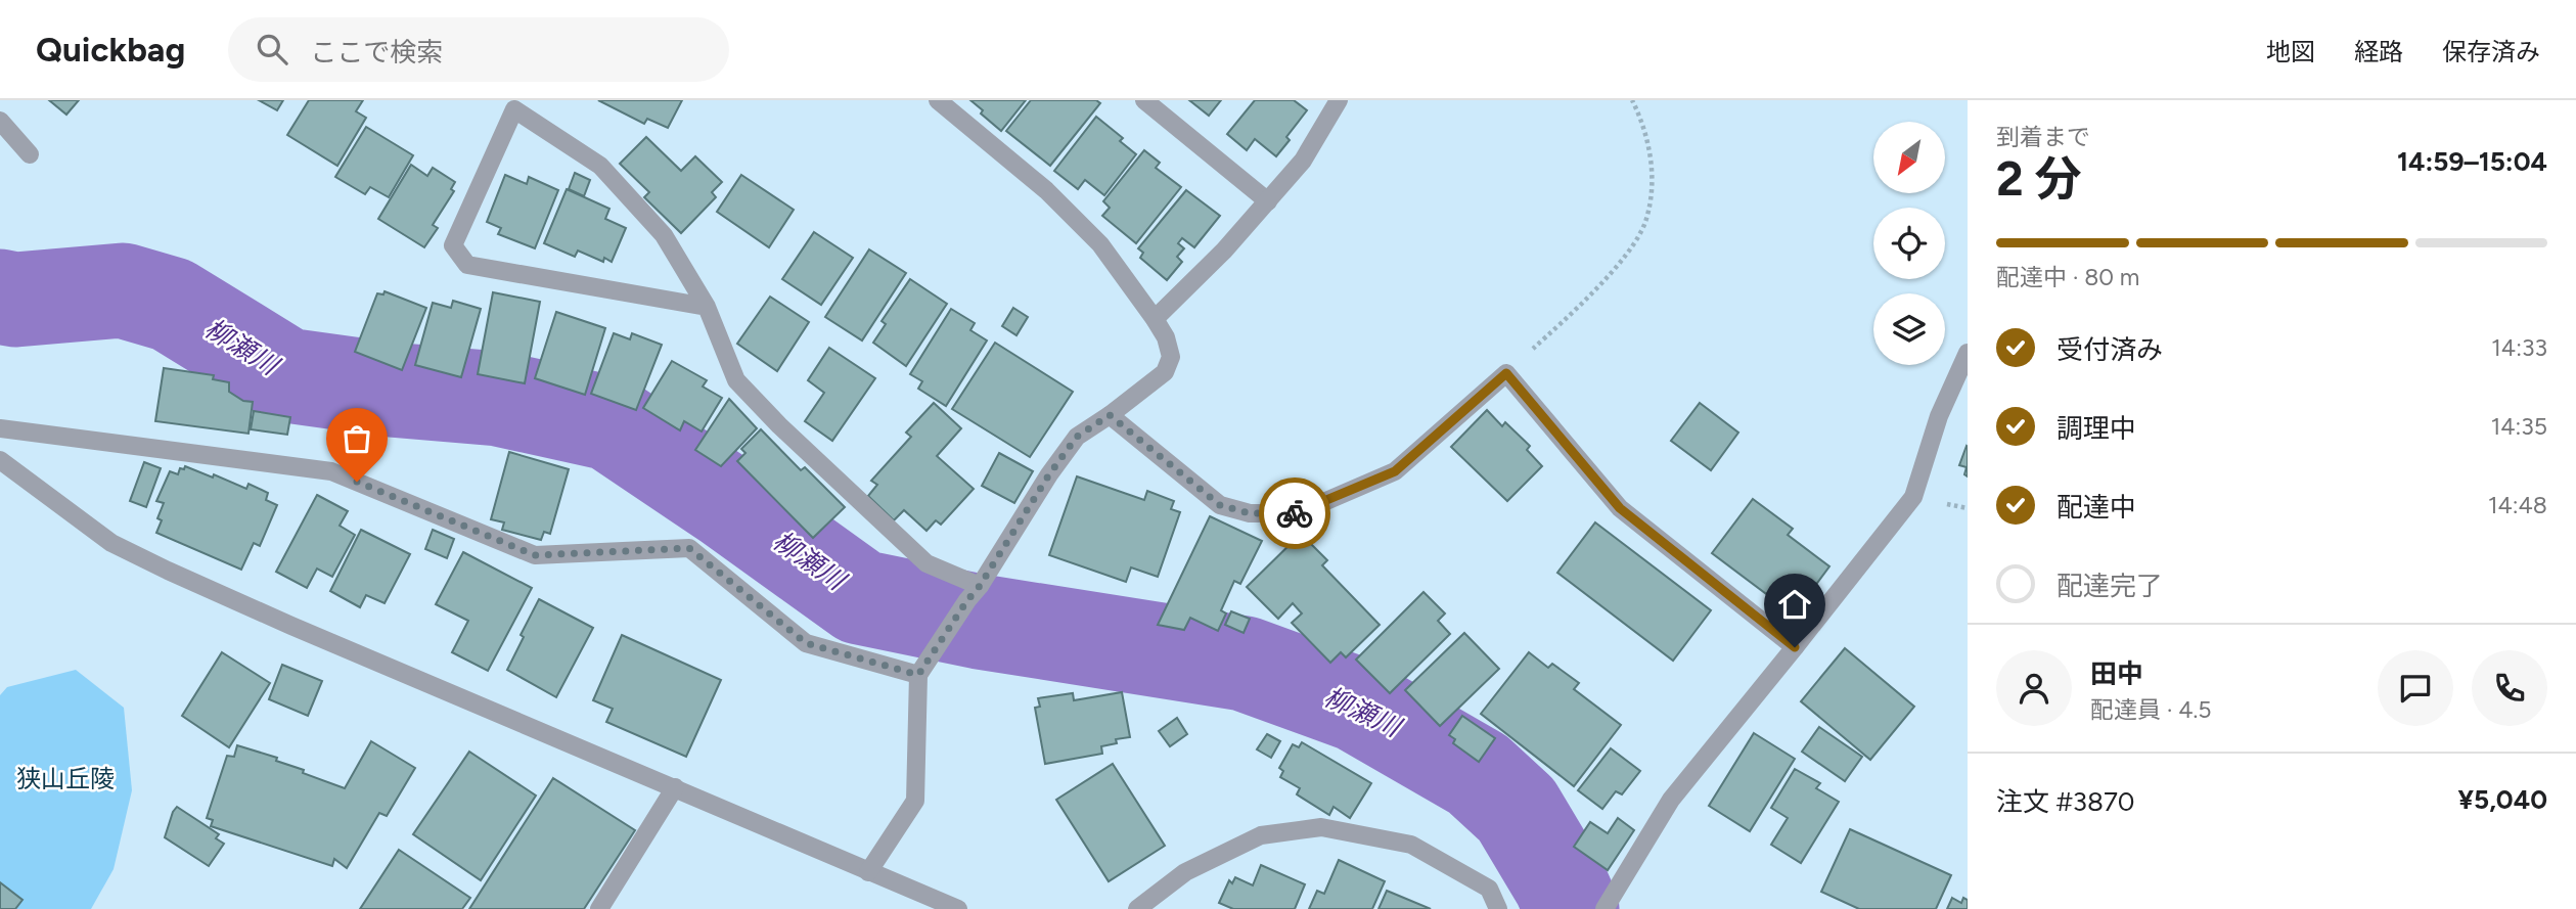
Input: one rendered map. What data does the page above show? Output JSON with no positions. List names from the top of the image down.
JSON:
{
  "water": ["柳瀬川"],
  "parks": ["狭山丘陵"],
  "north": "bottom left",
  "page": {
    "header": "Quickbag",
    "search": "ここで検索",
    "nav": ["地図", "経路", "保存済み"],
    "heading": ["2 分", "到着まで", "14:59–15:04"],
    "panel": [
      "田中",
      "配達員 · 4.5",
      "注文 #3870",
      "¥5,040"
    ],
    "bar": "配達中 · 80 m",
    "list": [
      ["受付済み", "14:33"],
      ["調理中", "14:35"],
      ["配達中", "14:48"],
      "配達完了"
    ]
  }
}
